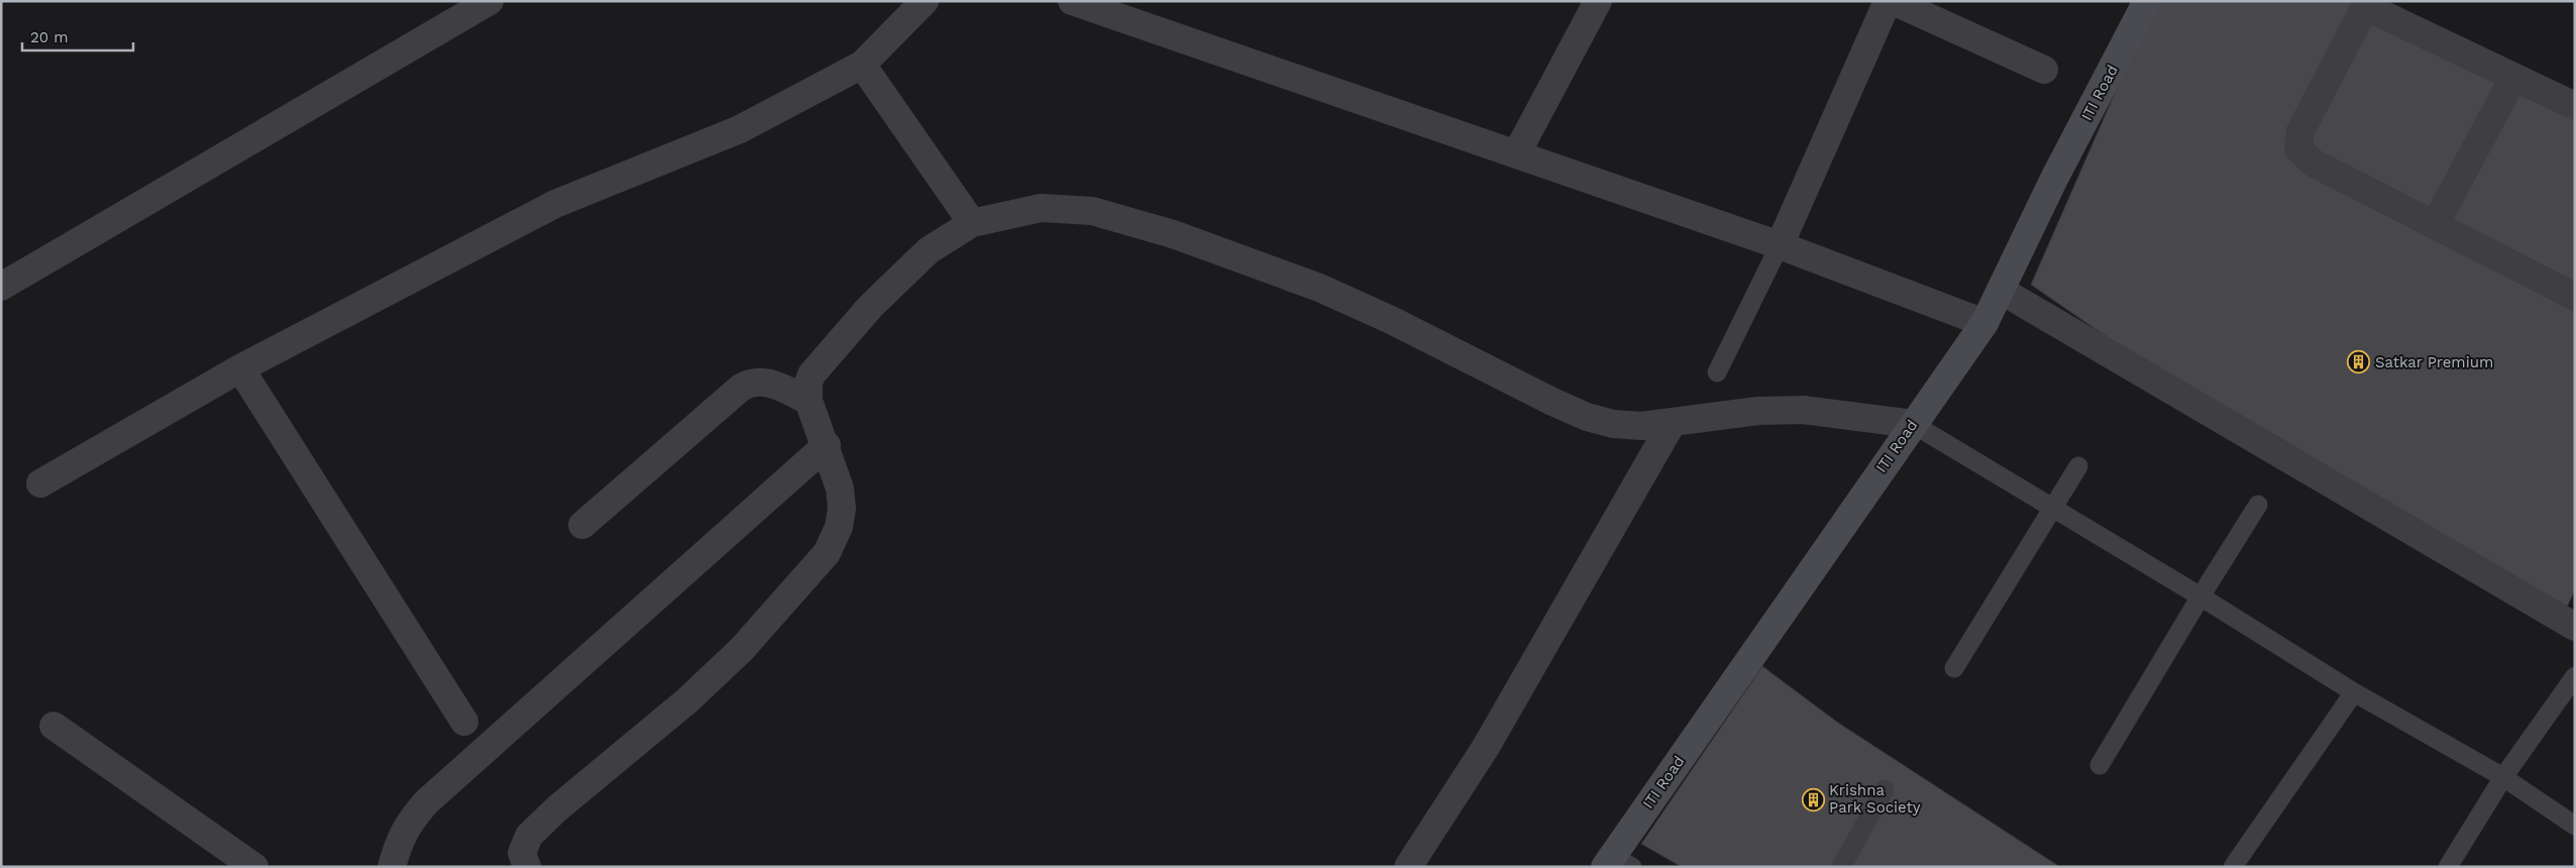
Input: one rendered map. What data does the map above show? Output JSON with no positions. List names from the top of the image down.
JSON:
{
  "streets": {
    "main road": ["ITI Road"]
  },
  "places": {
    "building": ["Satkar Premium", "Krishna Park Society"]
  },
  "scale_bar": "20 m"
}
